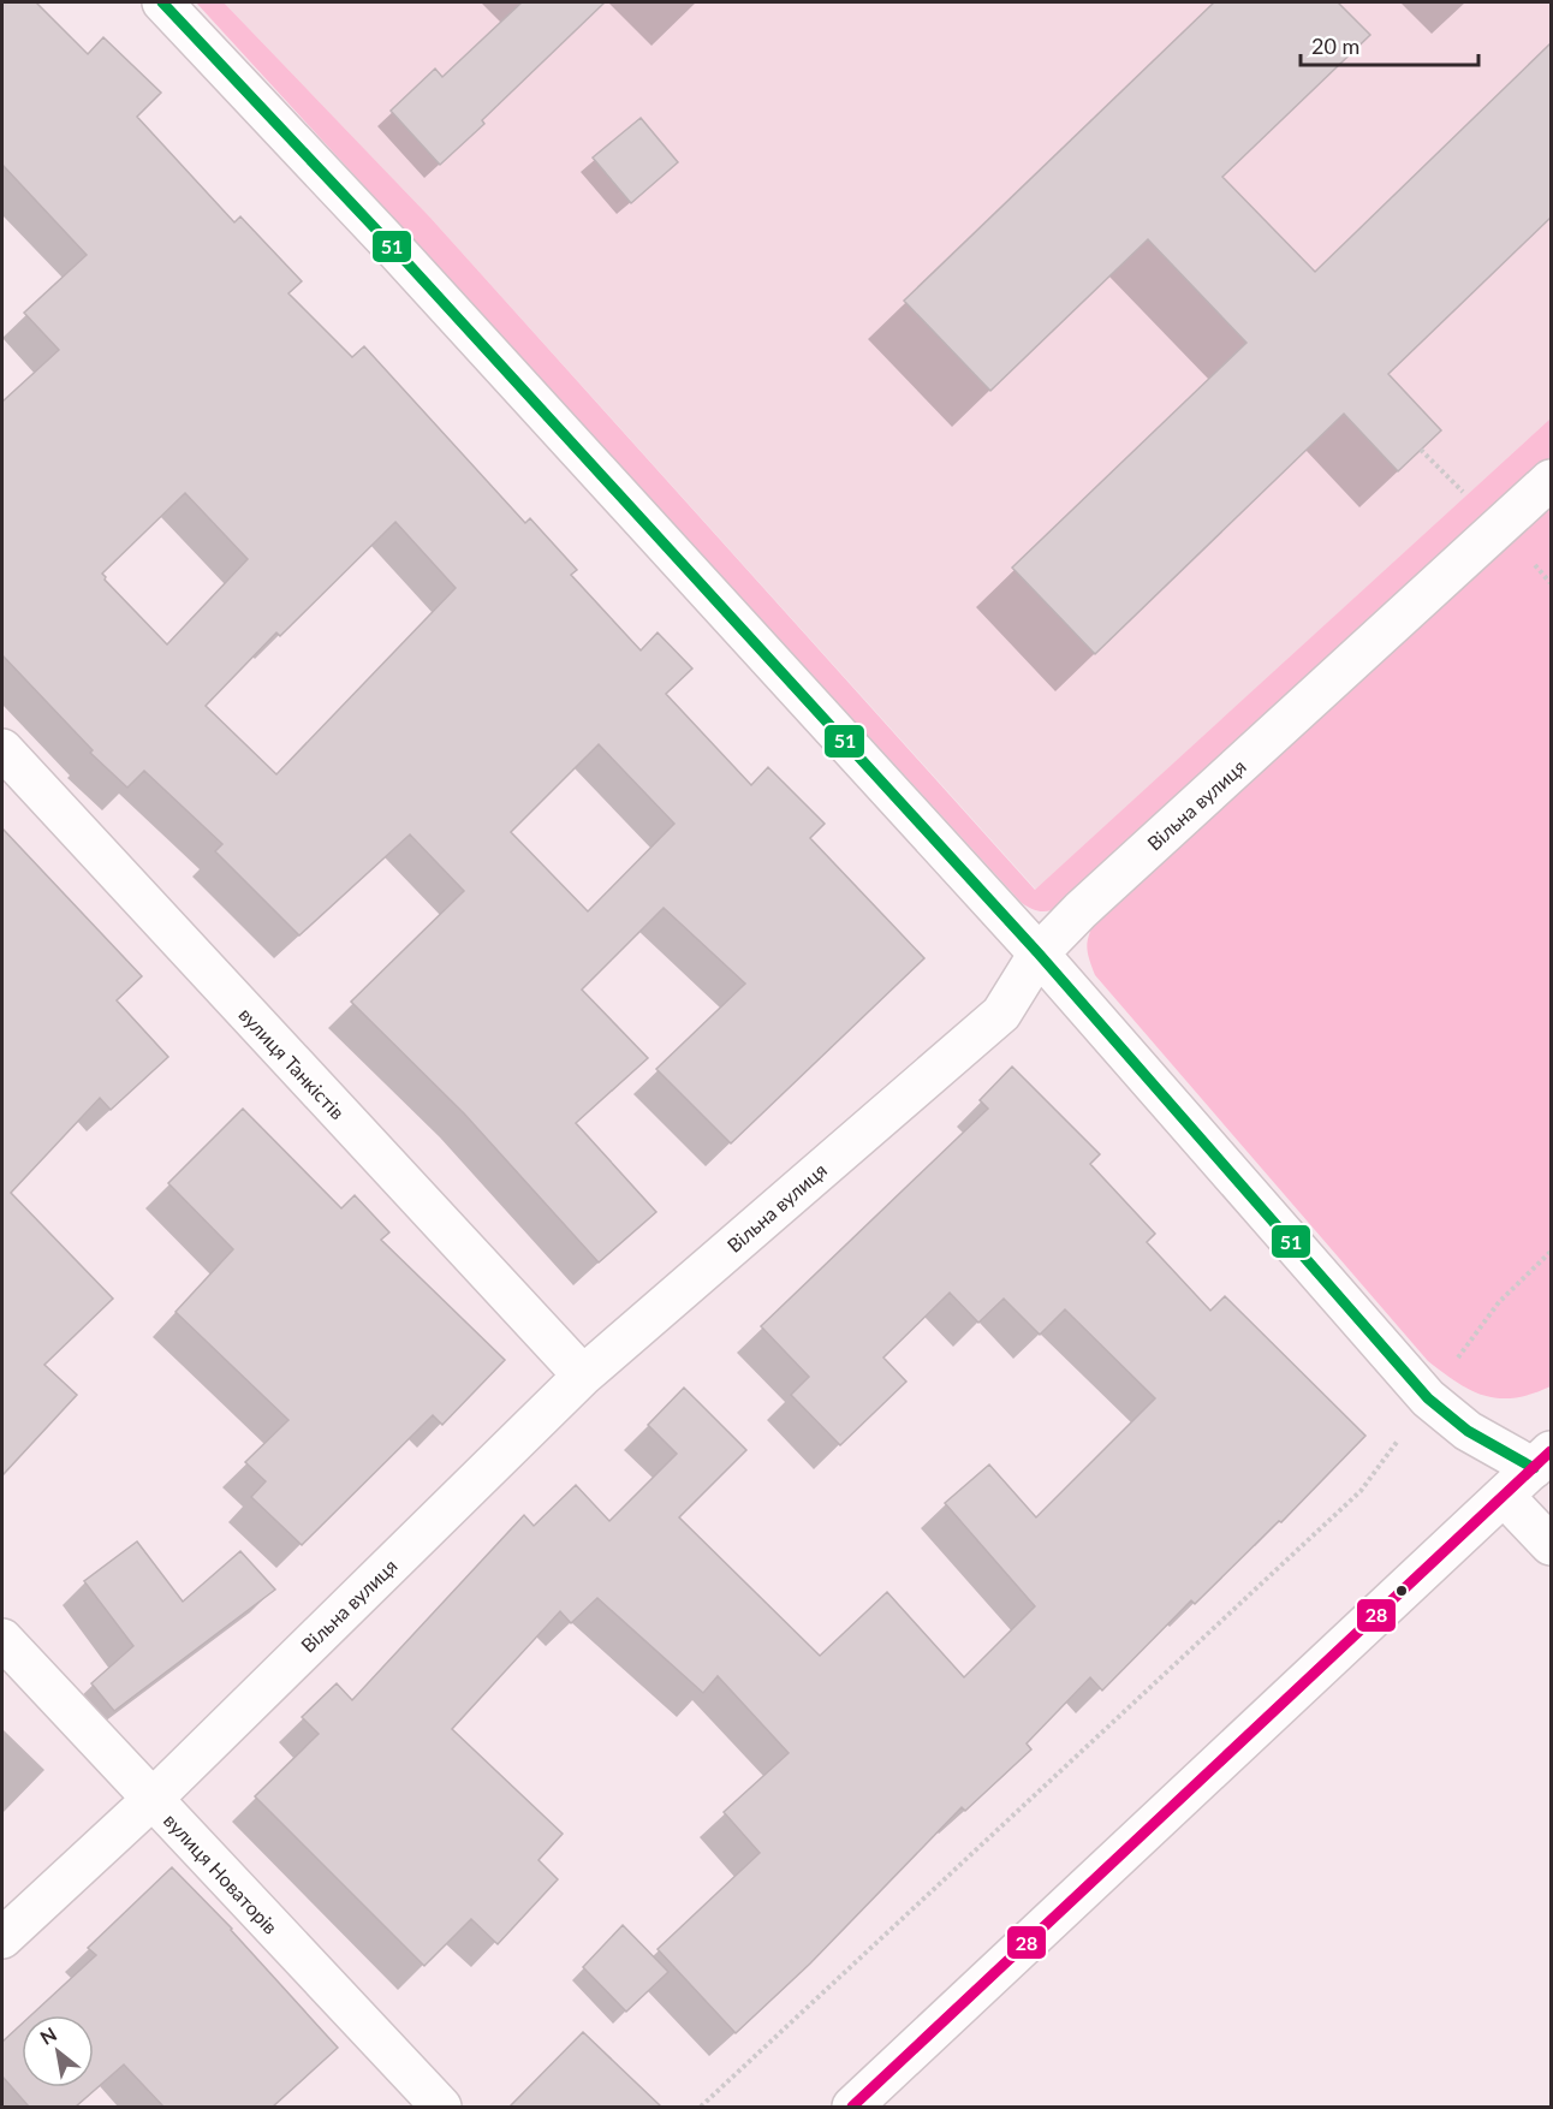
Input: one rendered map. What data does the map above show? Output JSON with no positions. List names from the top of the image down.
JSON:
{
  "streets": {
    "street": ["Вільна вулиця", "вулиця Танкістів", "вулиця Новаторів"]
  },
  "crossings": [
    ["Вільна вулиця", "вулиця Танкістів"],
    ["Вільна вулиця", "вулиця Новаторів"]
  ],
  "lines": ["transit line 51", "transit line 28"],
  "scale_bar": "20 m",
  "north": "top left"
}
